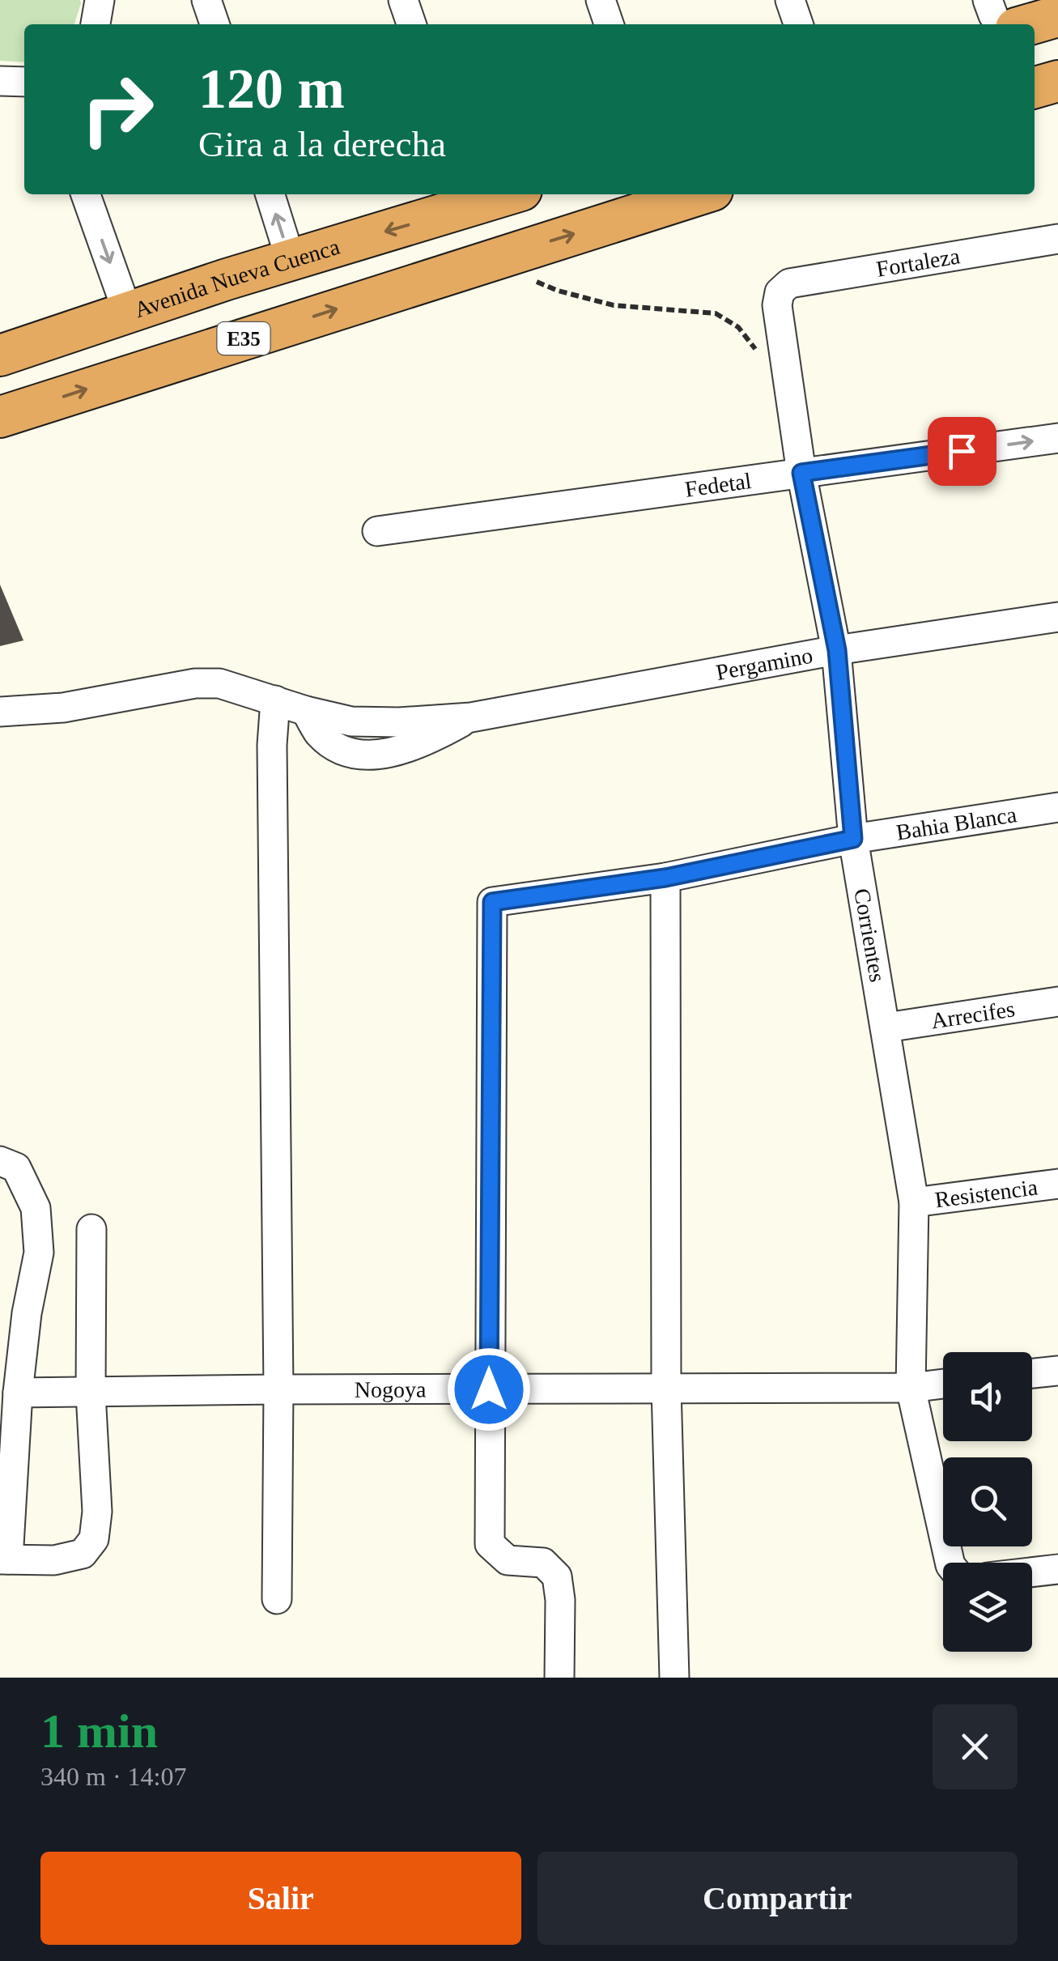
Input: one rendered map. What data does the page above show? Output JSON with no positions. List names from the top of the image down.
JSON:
{
  "streets": {
    "highway": ["Avenida Nueva Cuenca", "E35"],
    "street": [
      "Fortaleza",
      "Fedetal",
      "Pergamino",
      "Bahia Blanca",
      "Corrientes",
      "Arrecifes",
      "Resistencia",
      "Nogoya"
    ]
  },
  "crossings": [
    ["Fortaleza", "Corrientes"],
    ["Fedetal", "Corrientes"],
    ["Pergamino", "Corrientes"],
    ["Bahia Blanca", "Corrientes"],
    ["Bahia Blanca", "Nogoya"],
    ["Corrientes", "Arrecifes"],
    ["Corrientes", "Resistencia"],
    ["Corrientes", "Nogoya"]
  ],
  "one_way": ["Fedetal"],
  "page": {
    "turn": ["120 m", "Gira a la derecha"],
    "heading": ["1 min", "340 m · 14:07"],
    "buttons": ["Salir", "Compartir"]
  }
}
